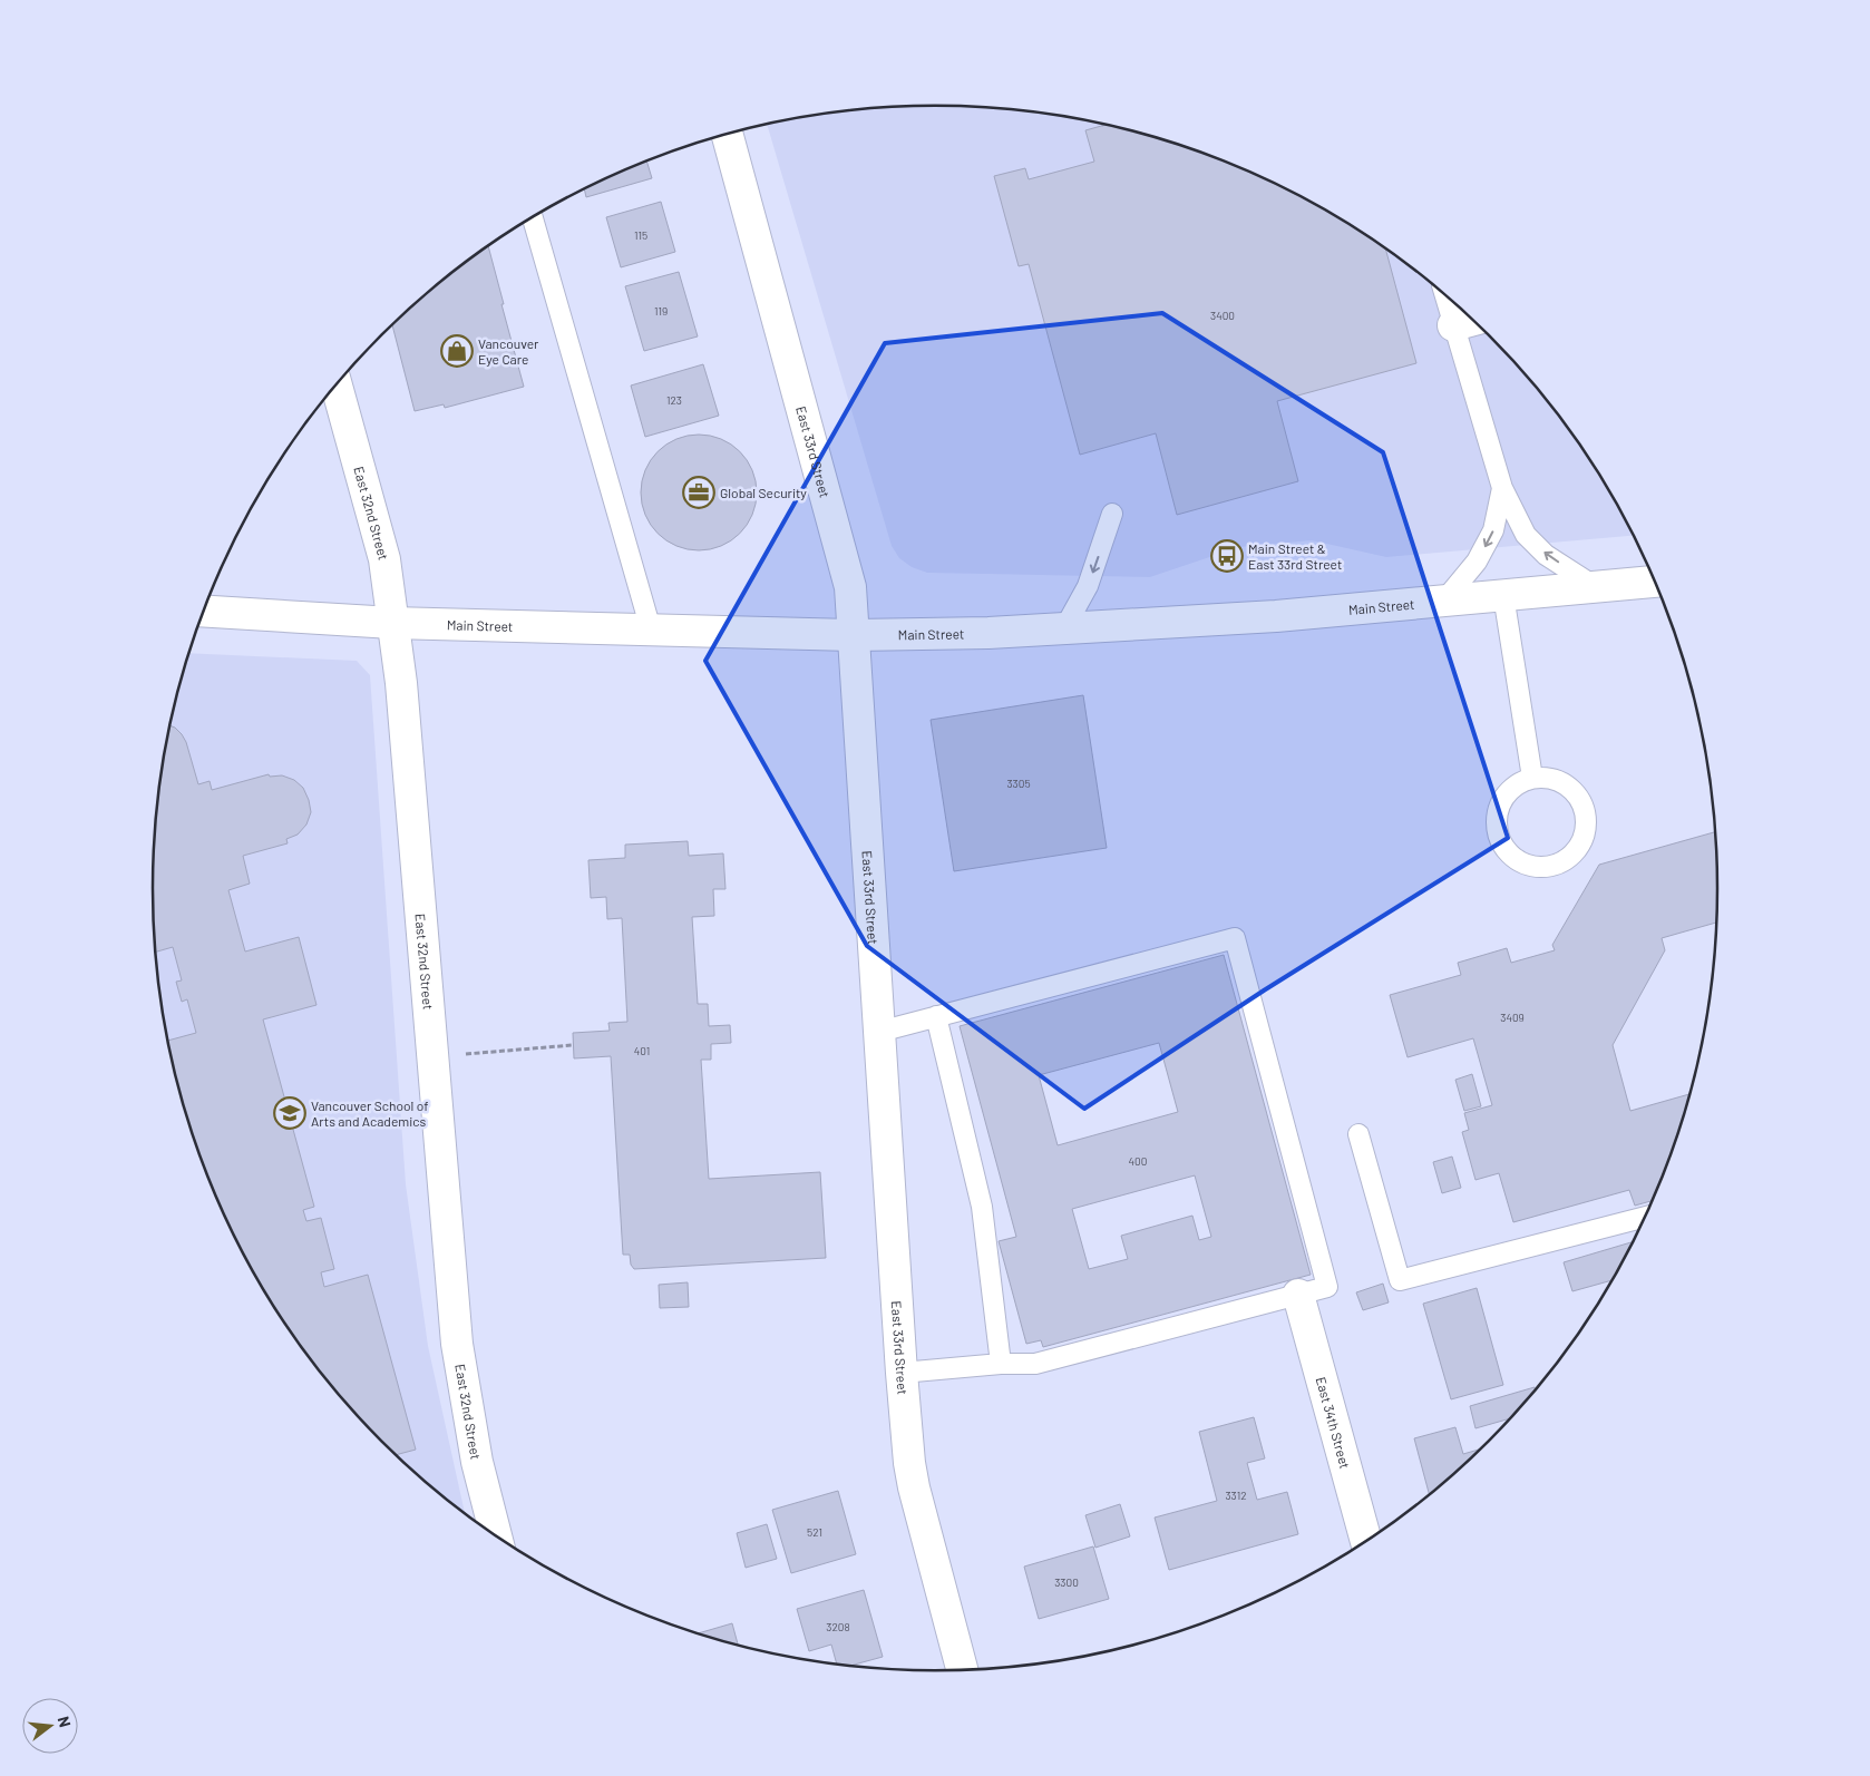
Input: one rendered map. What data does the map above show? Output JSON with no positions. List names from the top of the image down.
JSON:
{
  "streets": {
    "street": [
      "East 33rd Street",
      "East 32nd Street",
      "Main Street",
      "East 34th Street"
    ]
  },
  "crossings": [
    ["East 33rd Street", "Main Street"],
    ["East 32nd Street", "Main Street"]
  ],
  "places": {
    "shop": ["Vancouver Eye Care"],
    "office": ["Global Security"],
    "bus stop": ["Main Street & East 33rd Street"],
    "school or university": ["Vancouver School of Arts and Academics"]
  },
  "house_numbers": [
    "115",
    "119",
    "3400",
    "123",
    "3305",
    "3409",
    "401",
    "400",
    "3312",
    "521",
    "3300",
    "3208"
  ],
  "north": "right"
}
